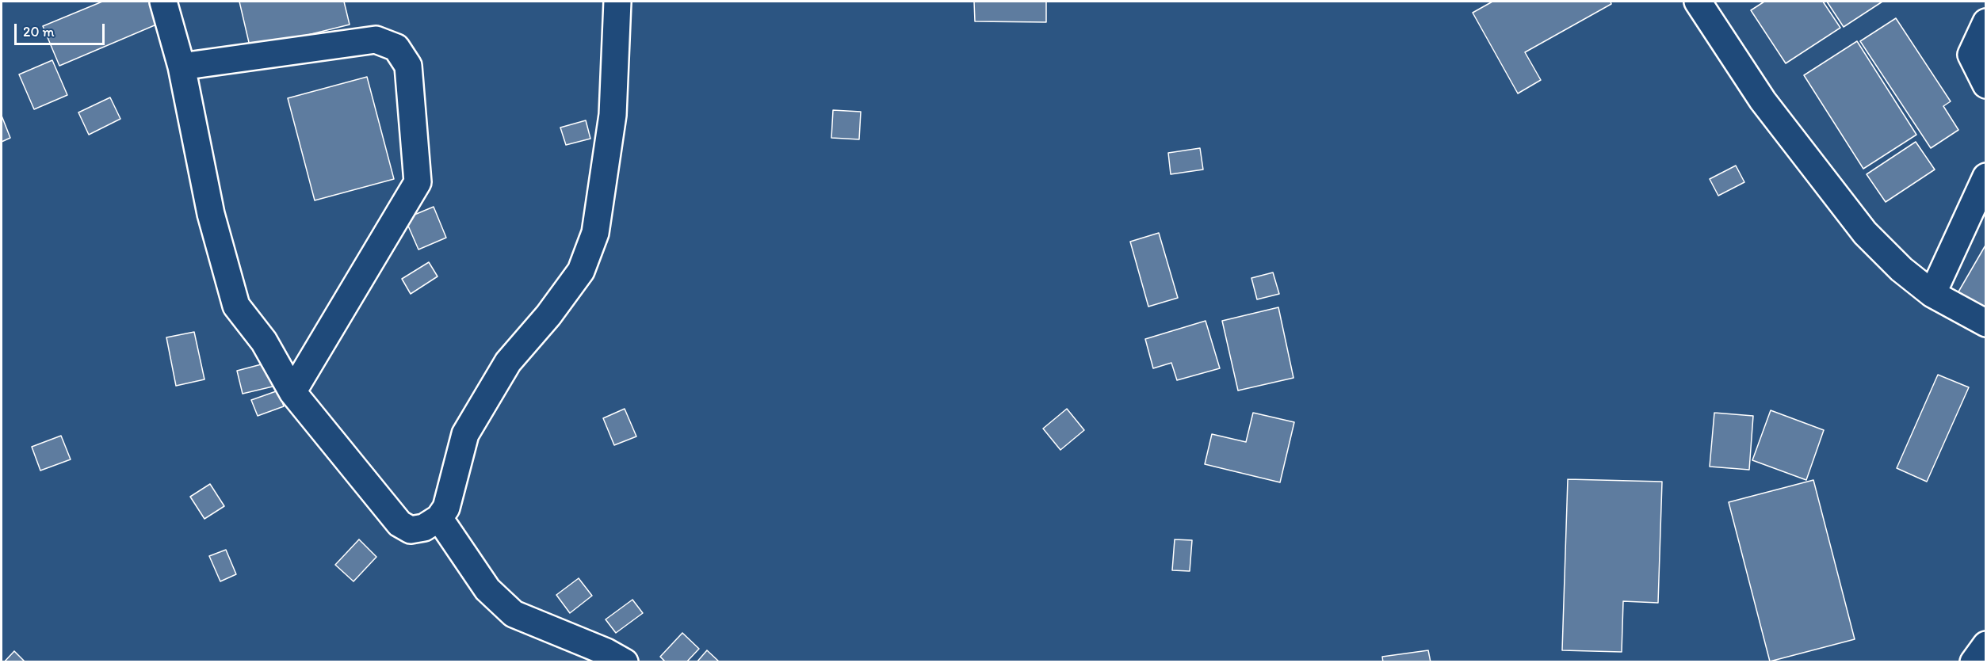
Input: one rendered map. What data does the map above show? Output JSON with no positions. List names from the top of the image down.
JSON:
{
  "scale_bar": "20 m"
}
